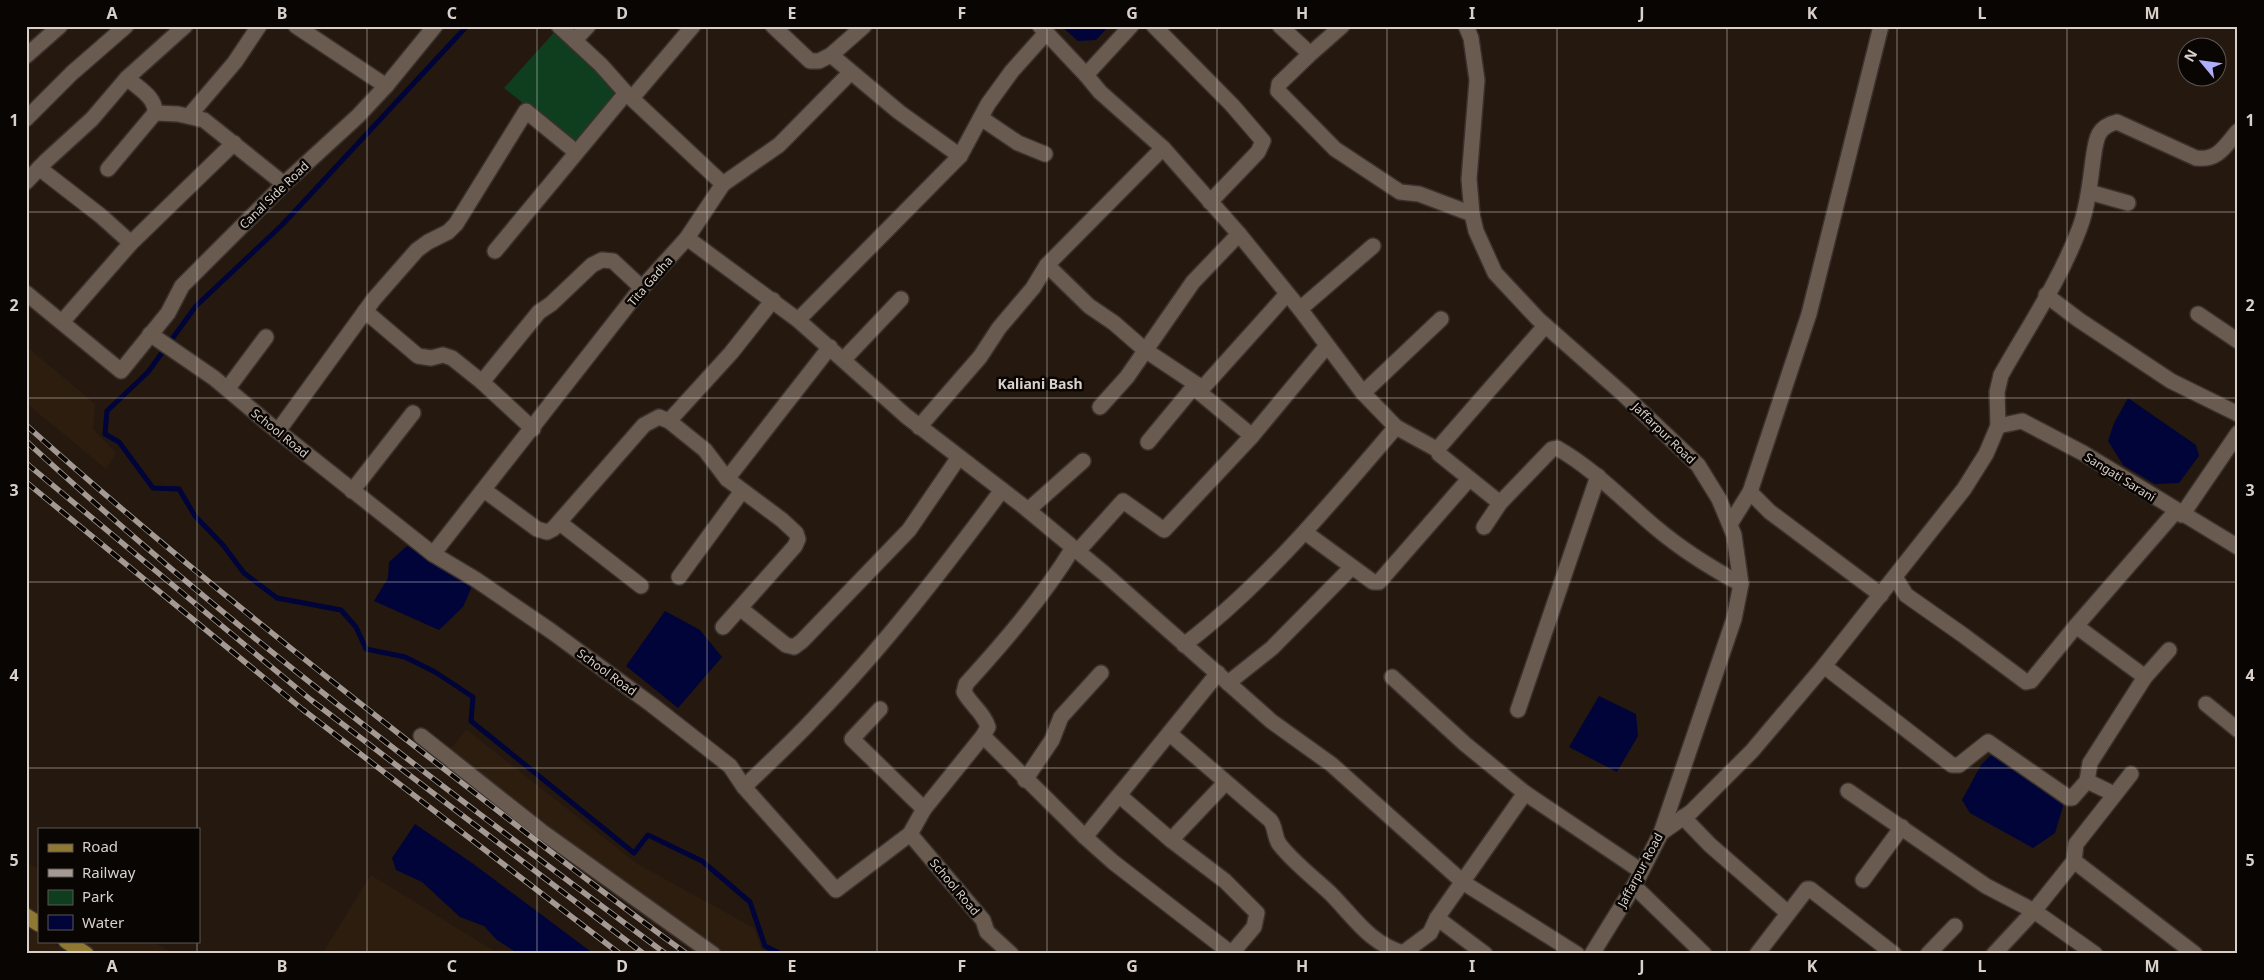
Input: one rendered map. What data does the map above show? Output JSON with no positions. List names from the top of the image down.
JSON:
{
  "streets": {
    "street": [
      "Canal Side Road",
      "Tita Gadha",
      "School Road",
      "Jaffarpur Road",
      "Sangati Sarani"
    ]
  },
  "crossings": [
    ["Canal Side Road", "School Road"],
    ["Tita Gadha", "School Road"]
  ],
  "districts": ["Kaliani Bash"],
  "legend": [
    "Road",
    "Railway",
    "Park",
    "Water"
  ],
  "north": "top left",
  "grid": {
    "columns": [
      "A",
      "B",
      "C",
      "D",
      "E",
      "F",
      "G",
      "H",
      "I",
      "J",
      "K",
      "L",
      "M"
    ],
    "rows": [
      "1",
      "2",
      "3",
      "4",
      "5"
    ]
  }
}
